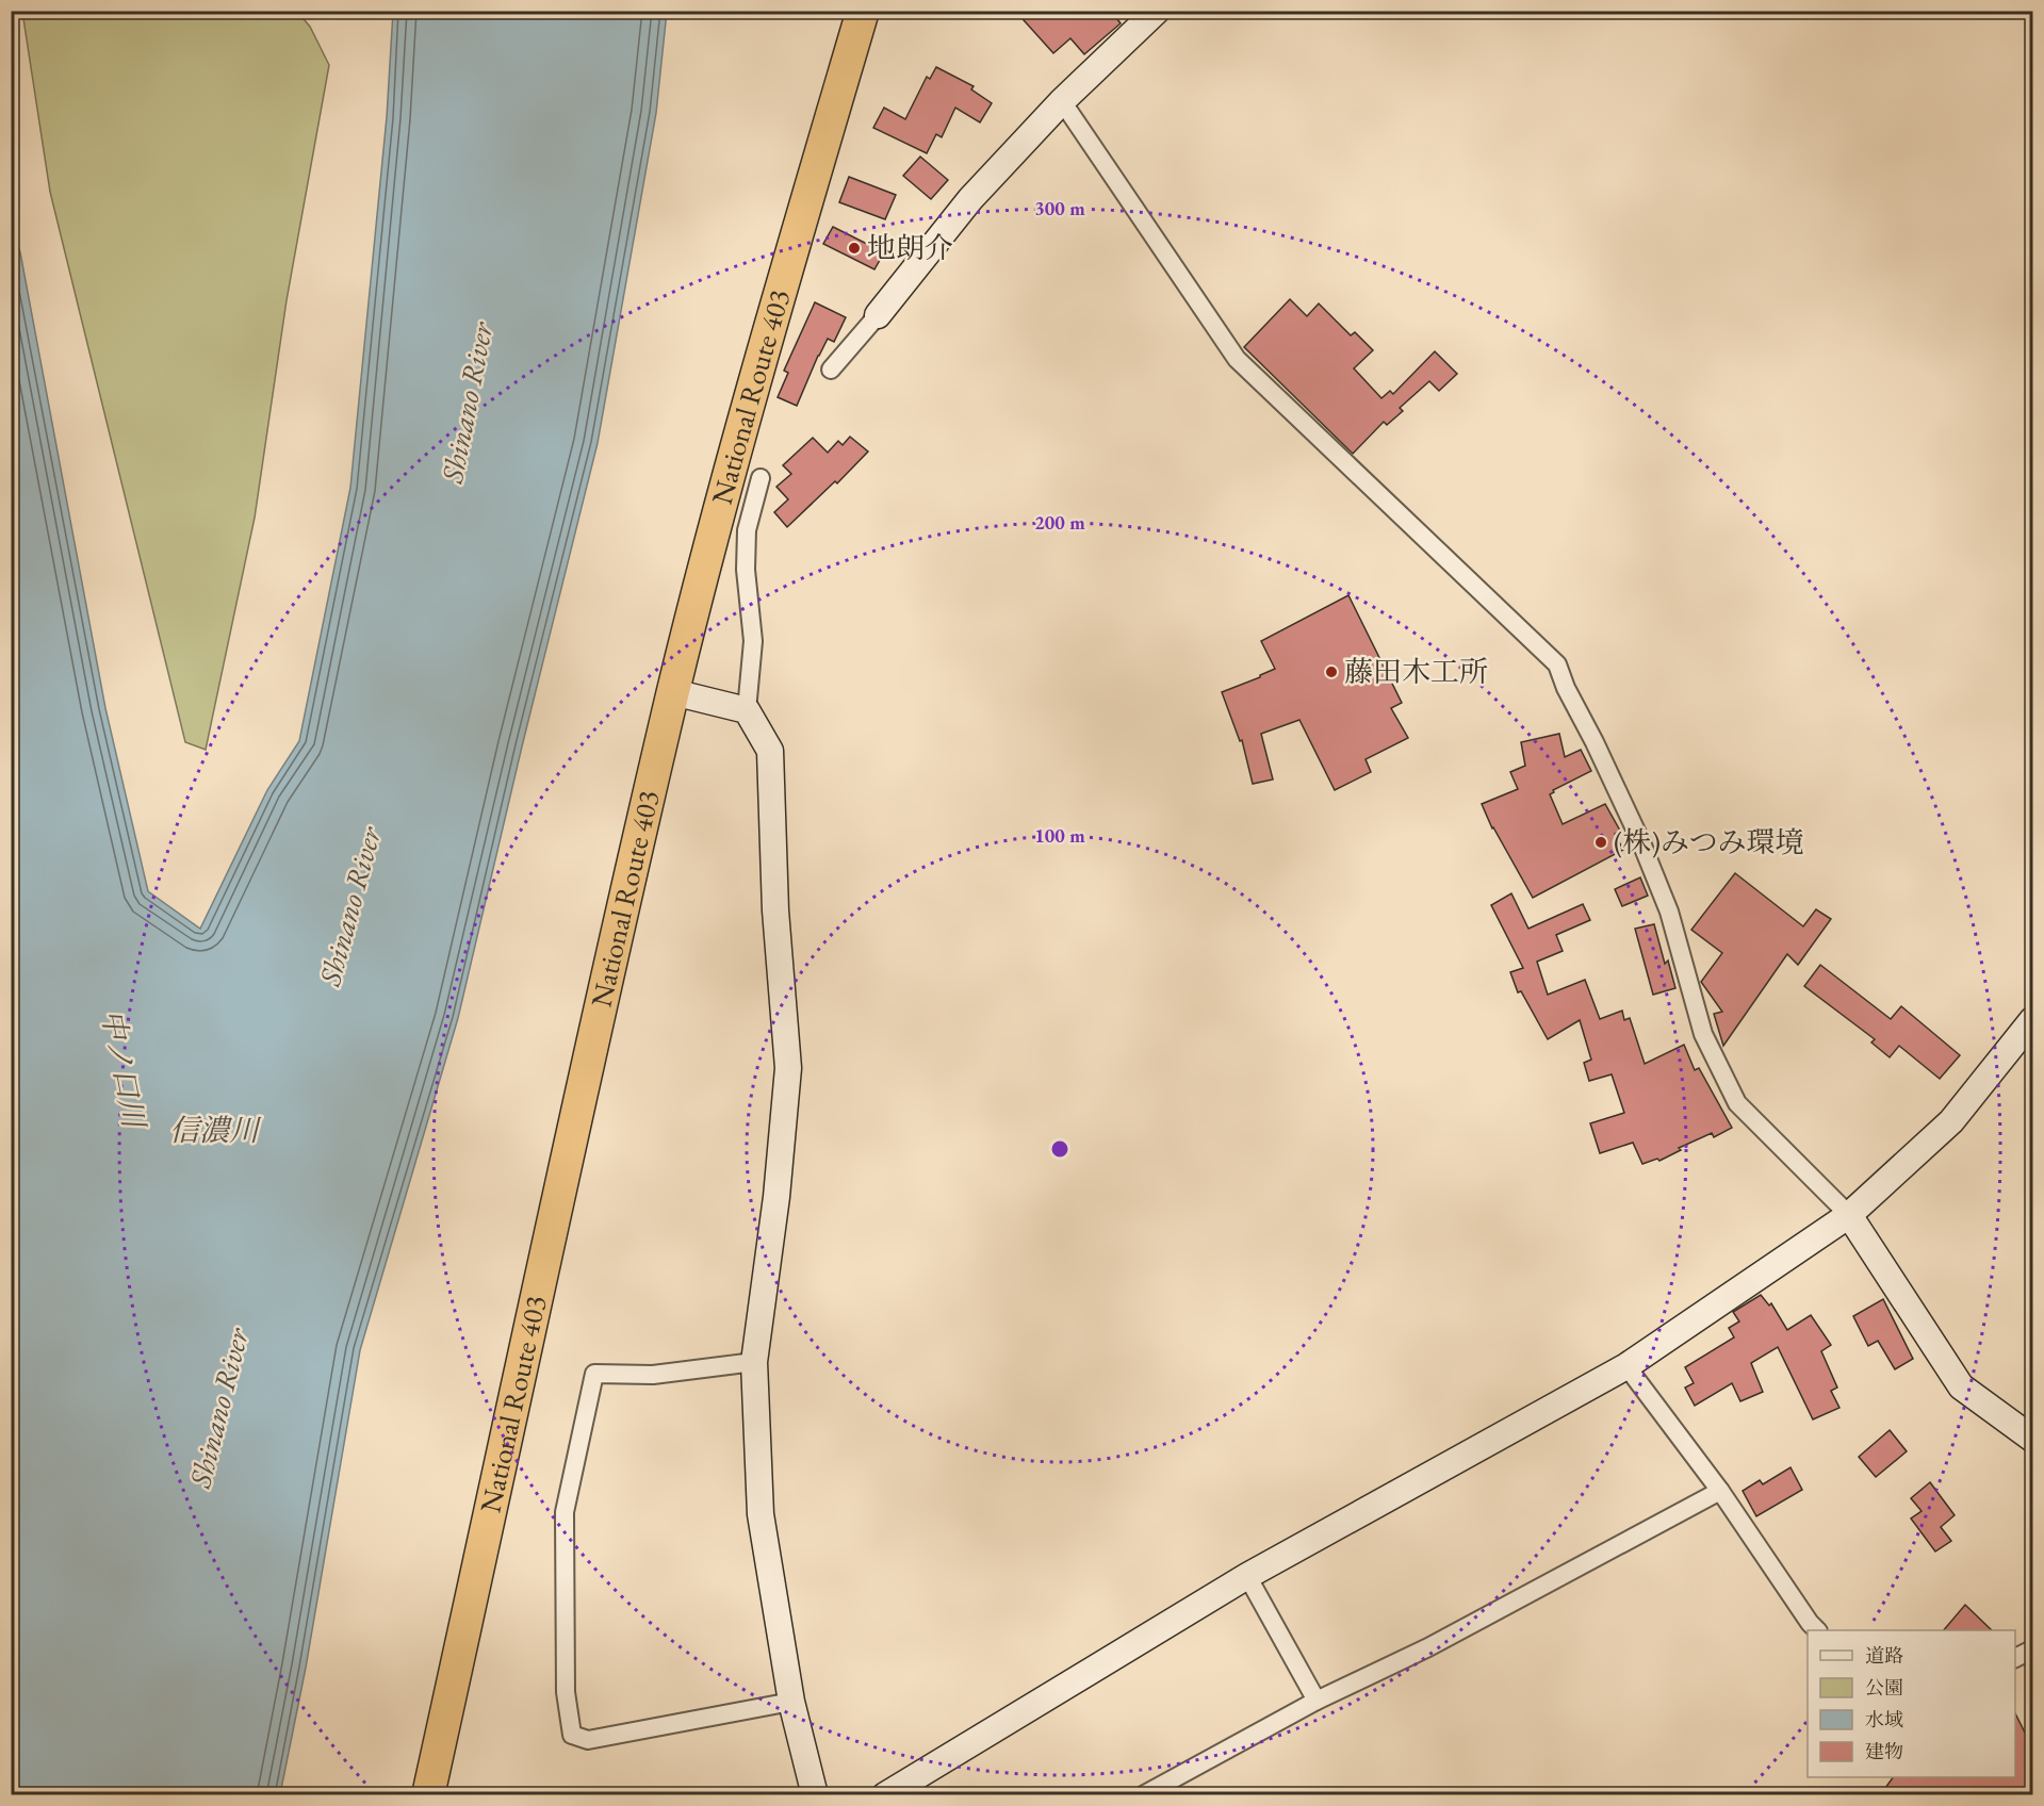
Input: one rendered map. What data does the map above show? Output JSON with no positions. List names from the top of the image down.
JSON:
{
  "streets": {
    "highway": ["National Route 403"]
  },
  "water": ["Shinano River", "中ノ口川", "信濃川"],
  "places": ["地朗介", "藤田木工所", "(株)みつみ環境"],
  "legend": [
    "道路",
    "公園",
    "水域",
    "建物"
  ],
  "rings": ["300 m", "200 m", "100 m"]
}
